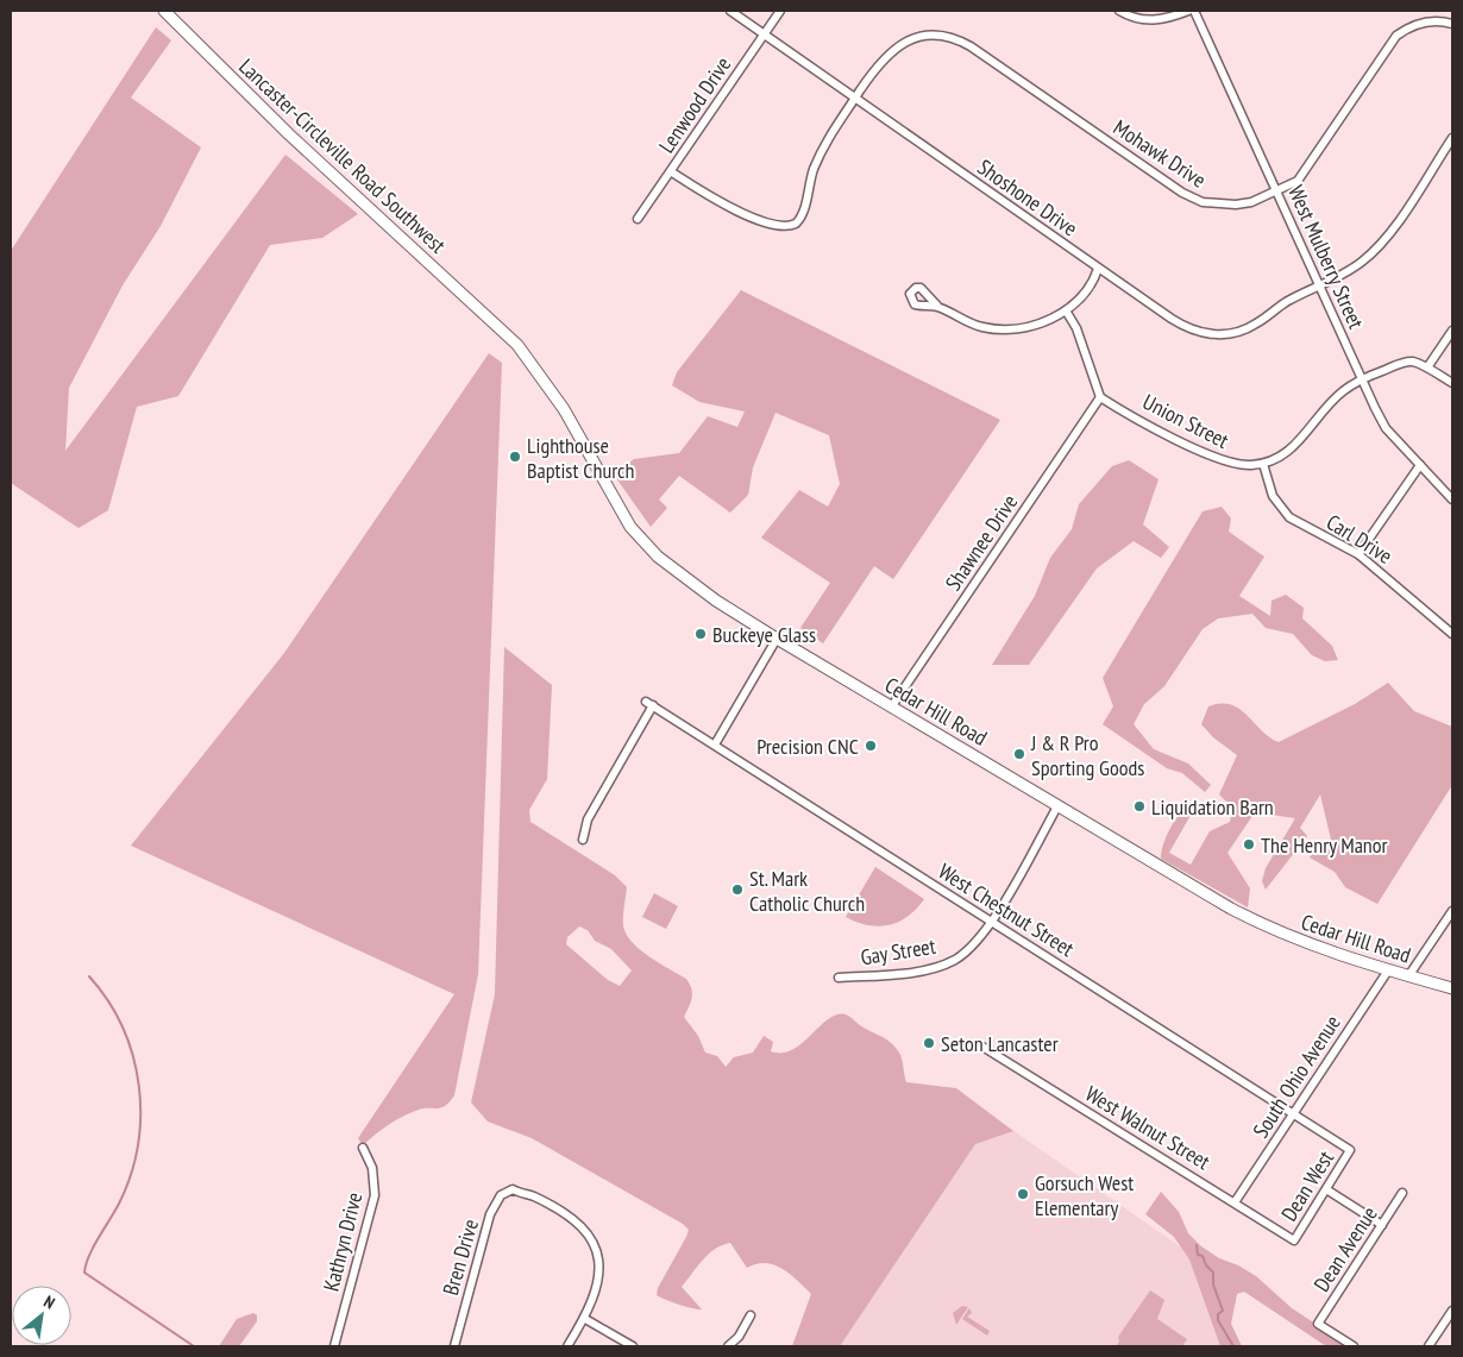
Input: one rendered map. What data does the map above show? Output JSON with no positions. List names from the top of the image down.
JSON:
{
  "streets": {
    "main road": ["Lancaster-Circleville Road Southwest", "Cedar Hill Road"],
    "street": [
      "Lenwood Drive",
      "Mohawk Drive",
      "Shoshone Drive",
      "West Mulberry Street",
      "Union Street",
      "Carl Drive",
      "Shawnee Drive",
      "West Chestnut Street",
      "Gay Street",
      "South Ohio Avenue",
      "West Walnut Street",
      "Dean West",
      "Kathryn Drive",
      "Dean Avenue",
      "Bren Drive"
    ]
  },
  "crossings": [
    ["Lenwood Drive", "Mohawk Drive"],
    ["Lenwood Drive", "Shoshone Drive"],
    ["Mohawk Drive", "Shoshone Drive"],
    ["Mohawk Drive", "West Mulberry Street"],
    ["Lancaster-Circleville Road Southwest", "Cedar Hill Road"],
    ["Shoshone Drive", "West Mulberry Street"],
    ["West Mulberry Street", "Union Street"],
    ["Union Street", "Carl Drive"],
    ["Union Street", "Shawnee Drive"],
    ["Shawnee Drive", "Cedar Hill Road"],
    ["Cedar Hill Road", "Gay Street"],
    ["Cedar Hill Road", "South Ohio Avenue"],
    ["West Chestnut Street", "Gay Street"],
    ["West Chestnut Street", "South Ohio Avenue"],
    ["West Chestnut Street", "Dean West"],
    ["South Ohio Avenue", "West Walnut Street"],
    ["West Walnut Street", "Dean West"]
  ],
  "places": [
    "Lighthouse Baptist Church",
    "Buckeye Glass",
    "Precision CNC",
    "J & R Pro Sporting Goods",
    "Liquidation Barn",
    "The Henry Manor",
    "St. Mark Catholic Church",
    "Seton Lancaster",
    "Gorsuch West Elementary"
  ],
  "north": "top right"
}
